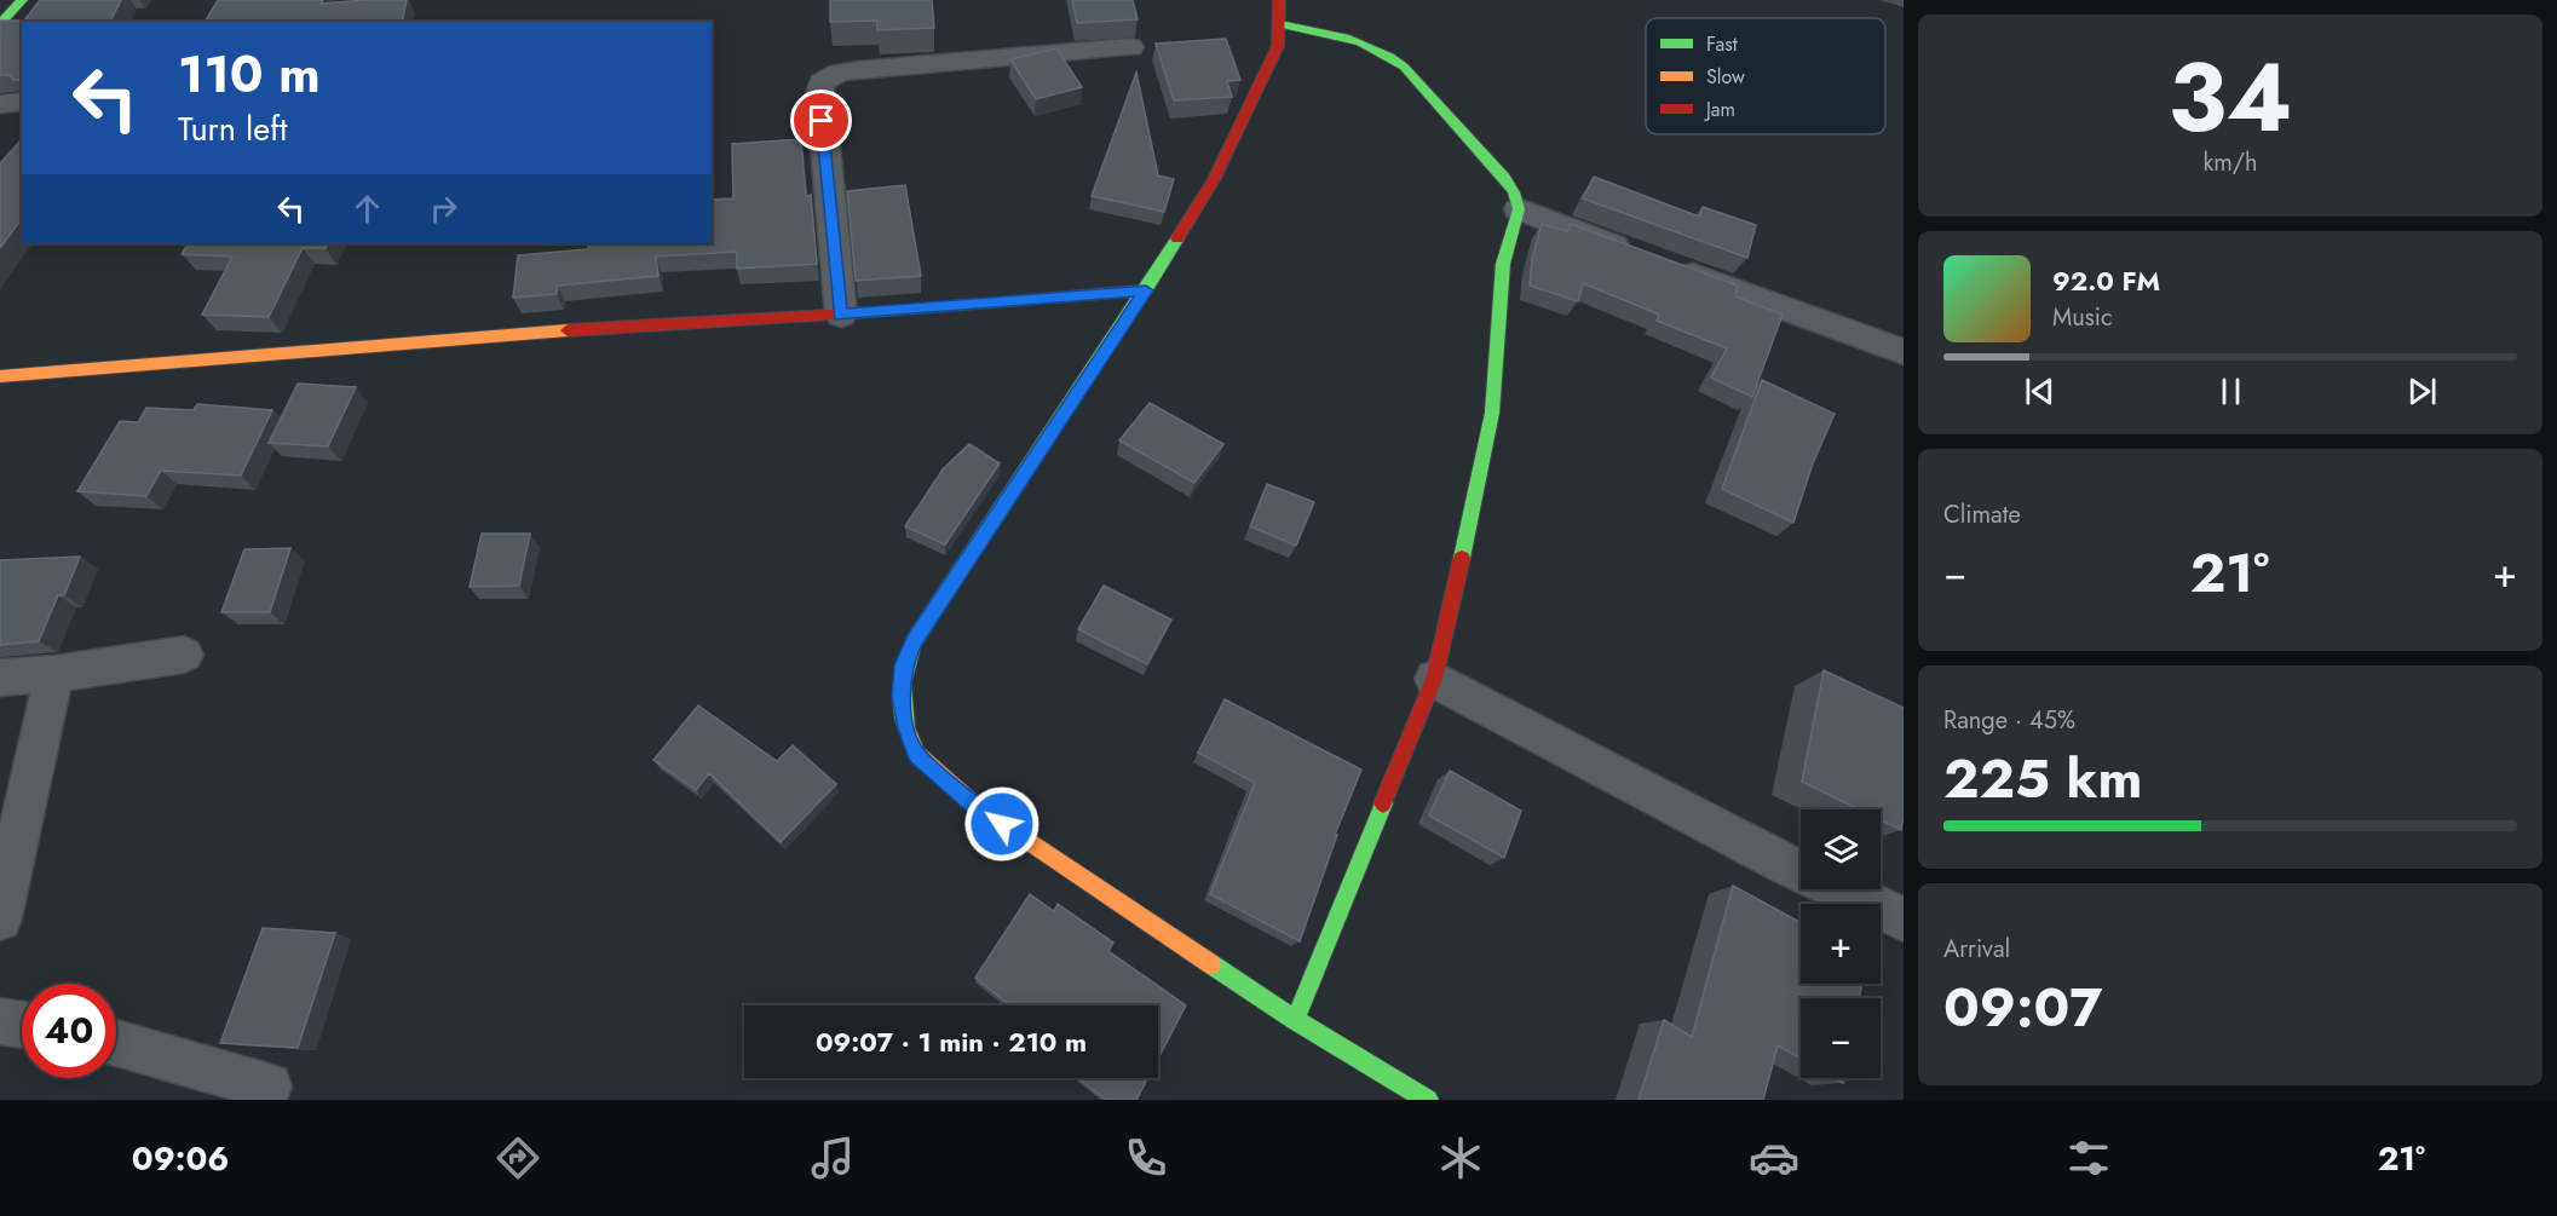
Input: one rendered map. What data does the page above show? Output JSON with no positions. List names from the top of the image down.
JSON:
{
  "legend": ["Fast", "Slow", "Jam"],
  "page": {
    "tile": [
      ["34", "km/h"],
      "Climate",
      ["Range · 45%", "225 km"],
      ["Arrival", "09:07"]
    ],
    "turn": ["110 m", "Turn left"],
    "song": ["92.0 FM", "Music"],
    "heat": ["−", "21°", "+"],
    "map_buttons": ["+", "−"],
    "limit": "40",
    "trip": "09:07 · 1 min · 210 m",
    "tabs": ["09:06", "21°"]
  }
}
